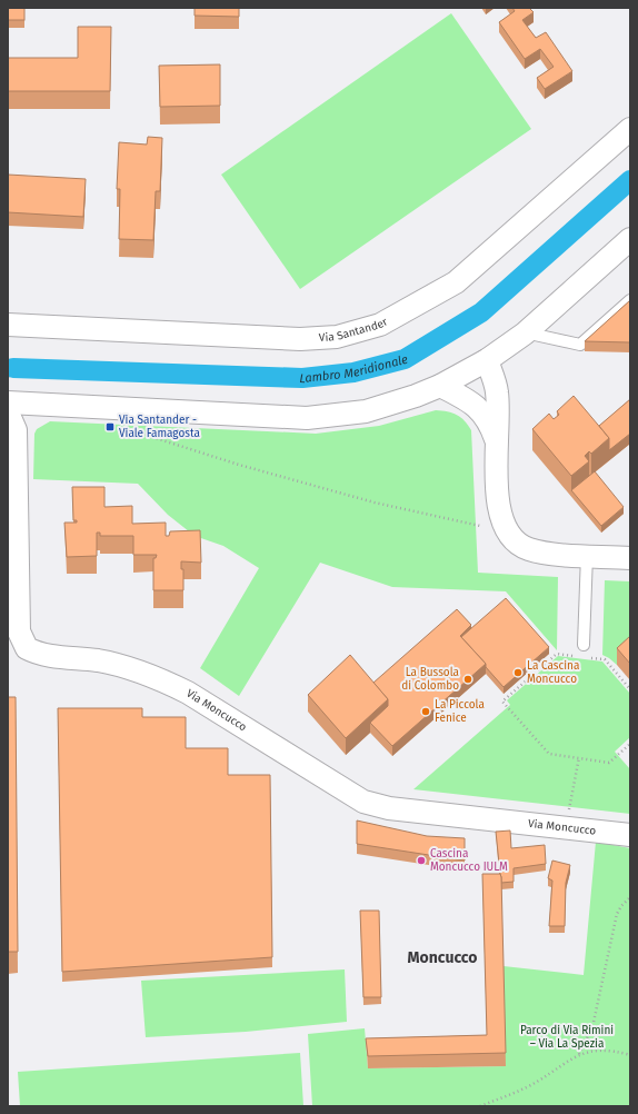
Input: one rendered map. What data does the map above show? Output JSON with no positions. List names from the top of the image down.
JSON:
{
  "streets": {
    "street": ["Via Santander", "Via Moncucco"]
  },
  "districts": ["Moncucco"],
  "water": ["Lambro Meridionale"],
  "parks": ["Parco di Via Rimini – Via La Spezia"],
  "places": {
    "transit": ["Via Santander - Viale Famagosta"],
    "other": [
      "La Cascina Moncucco",
      "La Bussola di Colombo",
      "La Piccola Fenice",
      "Cascina Moncucco IULM"
    ]
  }
}
